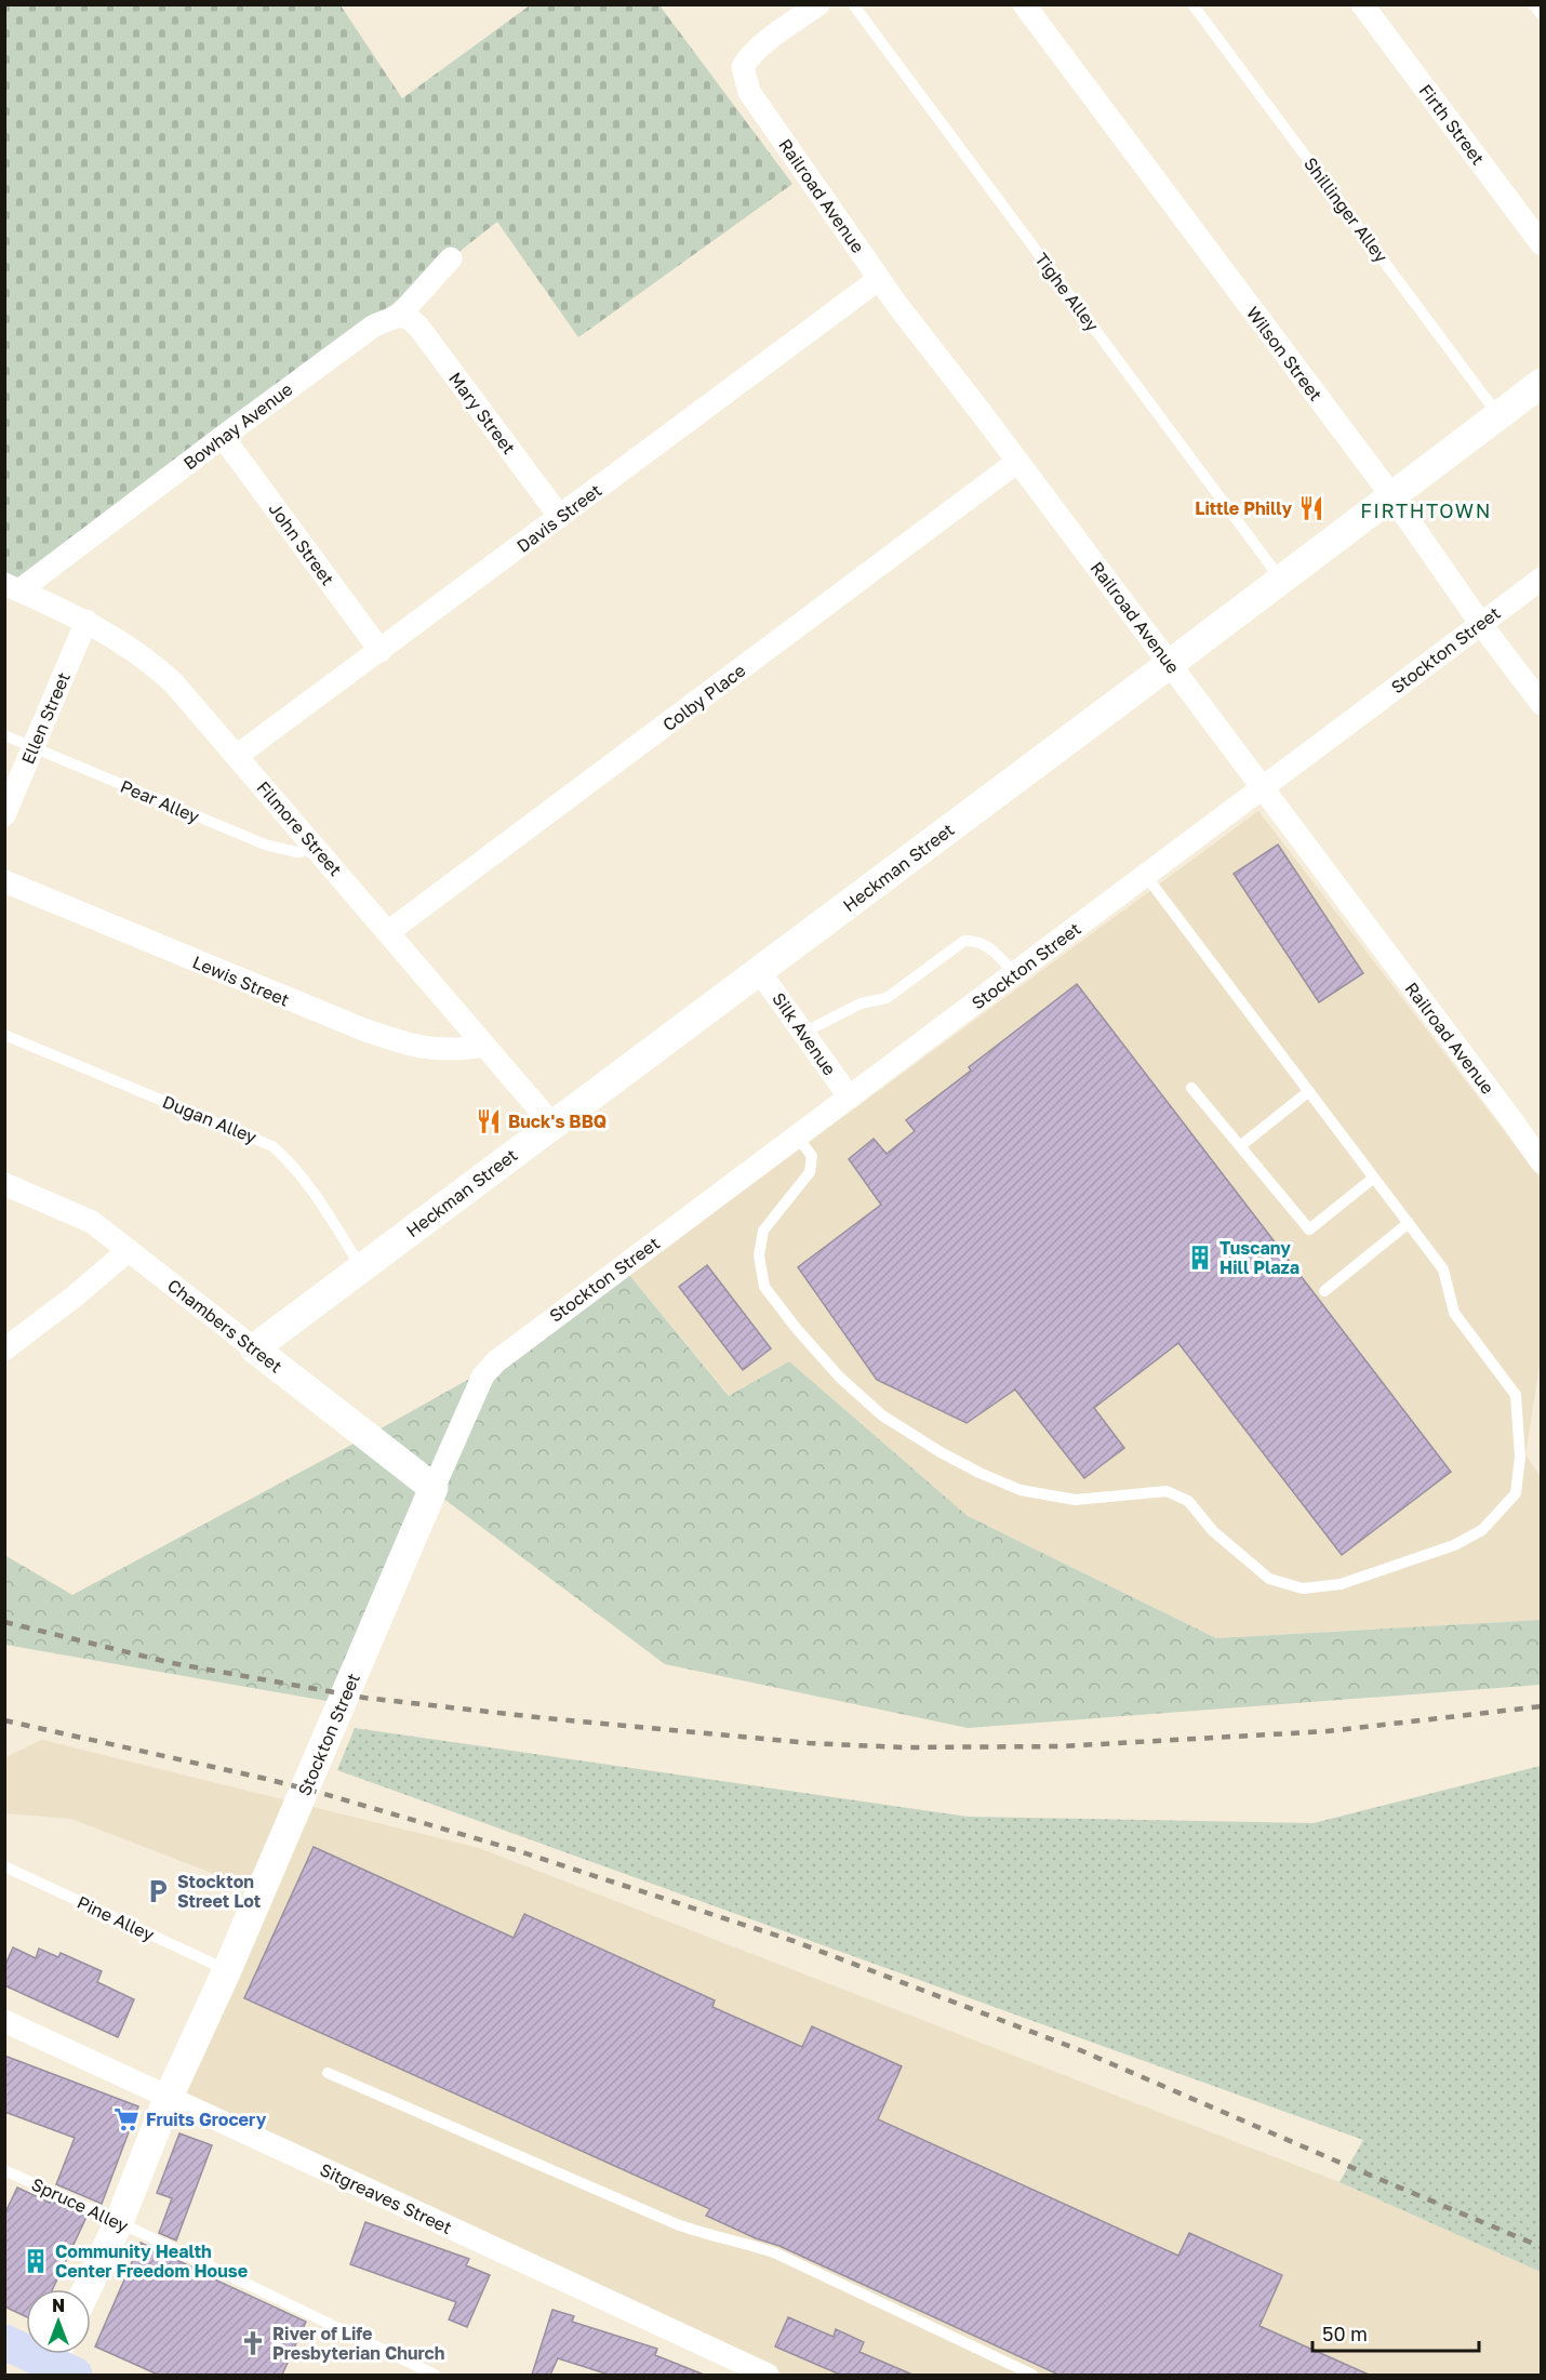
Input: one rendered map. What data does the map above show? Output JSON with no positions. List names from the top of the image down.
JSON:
{
  "streets": {
    "street": [
      "Firth Street",
      "Railroad Avenue",
      "Wilson Street",
      "Mary Street",
      "Bowhay Avenue",
      "Davis Street",
      "John Street",
      "Stockton Street",
      "Colby Place",
      "Ellen Street",
      "Filmore Street",
      "Heckman Street",
      "Lewis Street",
      "Silk Avenue",
      "Chambers Street",
      "Sitgreaves Street"
    ],
    "lane": [
      "Shillinger Alley",
      "Tighe Alley",
      "Pear Alley",
      "Dugan Alley",
      "Pine Alley",
      "Spruce Alley"
    ]
  },
  "crossings": [
    ["Railroad Avenue", "Davis Street"],
    ["Railroad Avenue", "Stockton Street"],
    ["Railroad Avenue", "Colby Place"],
    ["Railroad Avenue", "Heckman Street"],
    ["Shillinger Alley", "Heckman Street"],
    ["Tighe Alley", "Heckman Street"],
    ["Wilson Street", "Stockton Street"],
    ["Wilson Street", "Heckman Street"],
    ["Mary Street", "Bowhay Avenue"],
    ["Mary Street", "Davis Street"],
    ["Bowhay Avenue", "John Street"],
    ["Bowhay Avenue", "Filmore Street"],
    ["Davis Street", "John Street"],
    ["Davis Street", "Filmore Street"],
    ["Stockton Street", "Silk Avenue"],
    ["Stockton Street", "Chambers Street"],
    ["Stockton Street", "Pine Alley"],
    ["Stockton Street", "Sitgreaves Street"],
    ["Stockton Street", "Spruce Alley"],
    ["Colby Place", "Filmore Street"],
    ["Ellen Street", "Pear Alley"],
    ["Ellen Street", "Filmore Street"],
    ["Pear Alley", "Filmore Street"],
    ["Filmore Street", "Heckman Street"],
    ["Filmore Street", "Lewis Street"],
    ["Heckman Street", "Silk Avenue"],
    ["Heckman Street", "Dugan Alley"],
    ["Heckman Street", "Chambers Street"]
  ],
  "districts": ["FIRTHTOWN"],
  "places": {
    "restaurant": ["Little Philly", "Buck's BBQ"],
    "building": ["Tuscany Hill Plaza", "Community Health Center Freedom House"],
    "parking": ["Stockton Street Lot"],
    "supermarket": ["Fruits Grocery"],
    "church": ["River of Life Presbyterian Church"]
  },
  "scale_bar": "50 m",
  "north": "top"
}
